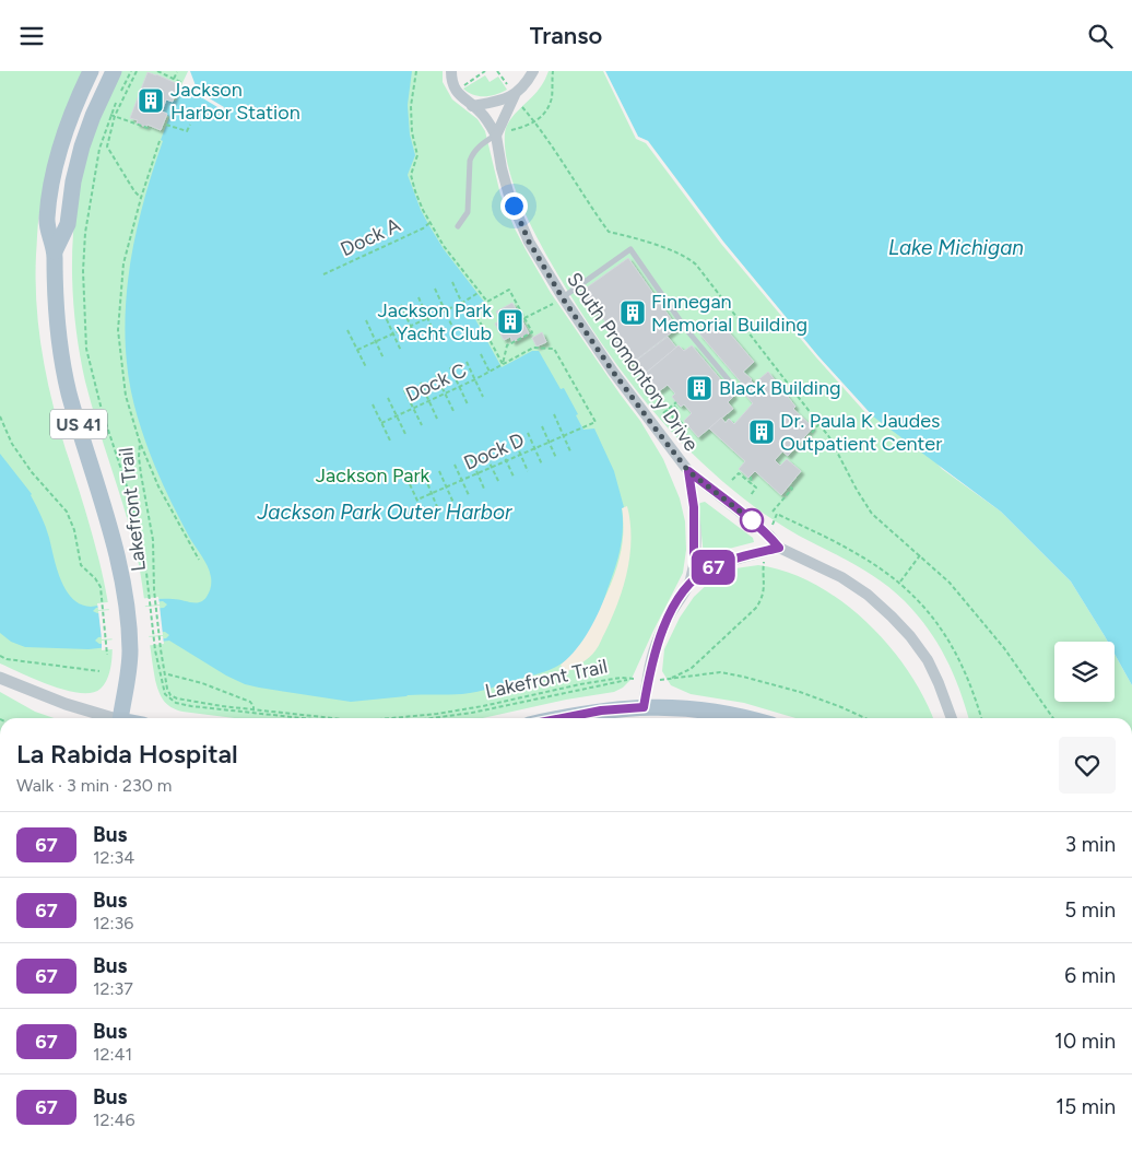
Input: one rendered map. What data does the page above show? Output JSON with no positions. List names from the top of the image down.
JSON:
{
  "streets": {
    "main road": ["US 41"],
    "street": ["South Promontory Drive"],
    "path": [
      "Dock A",
      "Dock C",
      "Dock D",
      "Lakefront Trail"
    ]
  },
  "crossings": [
    ["Dock C", "Dock D"]
  ],
  "water": ["Lake Michigan", "Jackson Park Outer Harbor"],
  "parks": ["Jackson Park"],
  "places": {
    "building": [
      "Jackson Harbor Station",
      "Finnegan Memorial Building",
      "Jackson Park Yacht Club",
      "Black Building",
      "Dr. Paula K Jaudes Outpatient Center"
    ]
  },
  "lines": ["bus line 67"],
  "page": {
    "header": "Transo",
    "on_map": "67",
    "heading": ["La Rabida Hospital", "Walk · 3 min · 230 m"],
    "list": [
      {
        "mark": "67",
        "name": "Bus",
        "note": "12:34",
        "value": "3 min"
      },
      {
        "mark": "67",
        "name": "Bus",
        "note": "12:36",
        "value": "5 min"
      },
      {
        "mark": "67",
        "name": "Bus",
        "note": "12:37",
        "value": "6 min"
      },
      {
        "mark": "67",
        "name": "Bus",
        "note": "12:41",
        "value": "10 min"
      },
      {
        "mark": "67",
        "name": "Bus",
        "note": "12:46",
        "value": "15 min"
      }
    ]
  }
}
